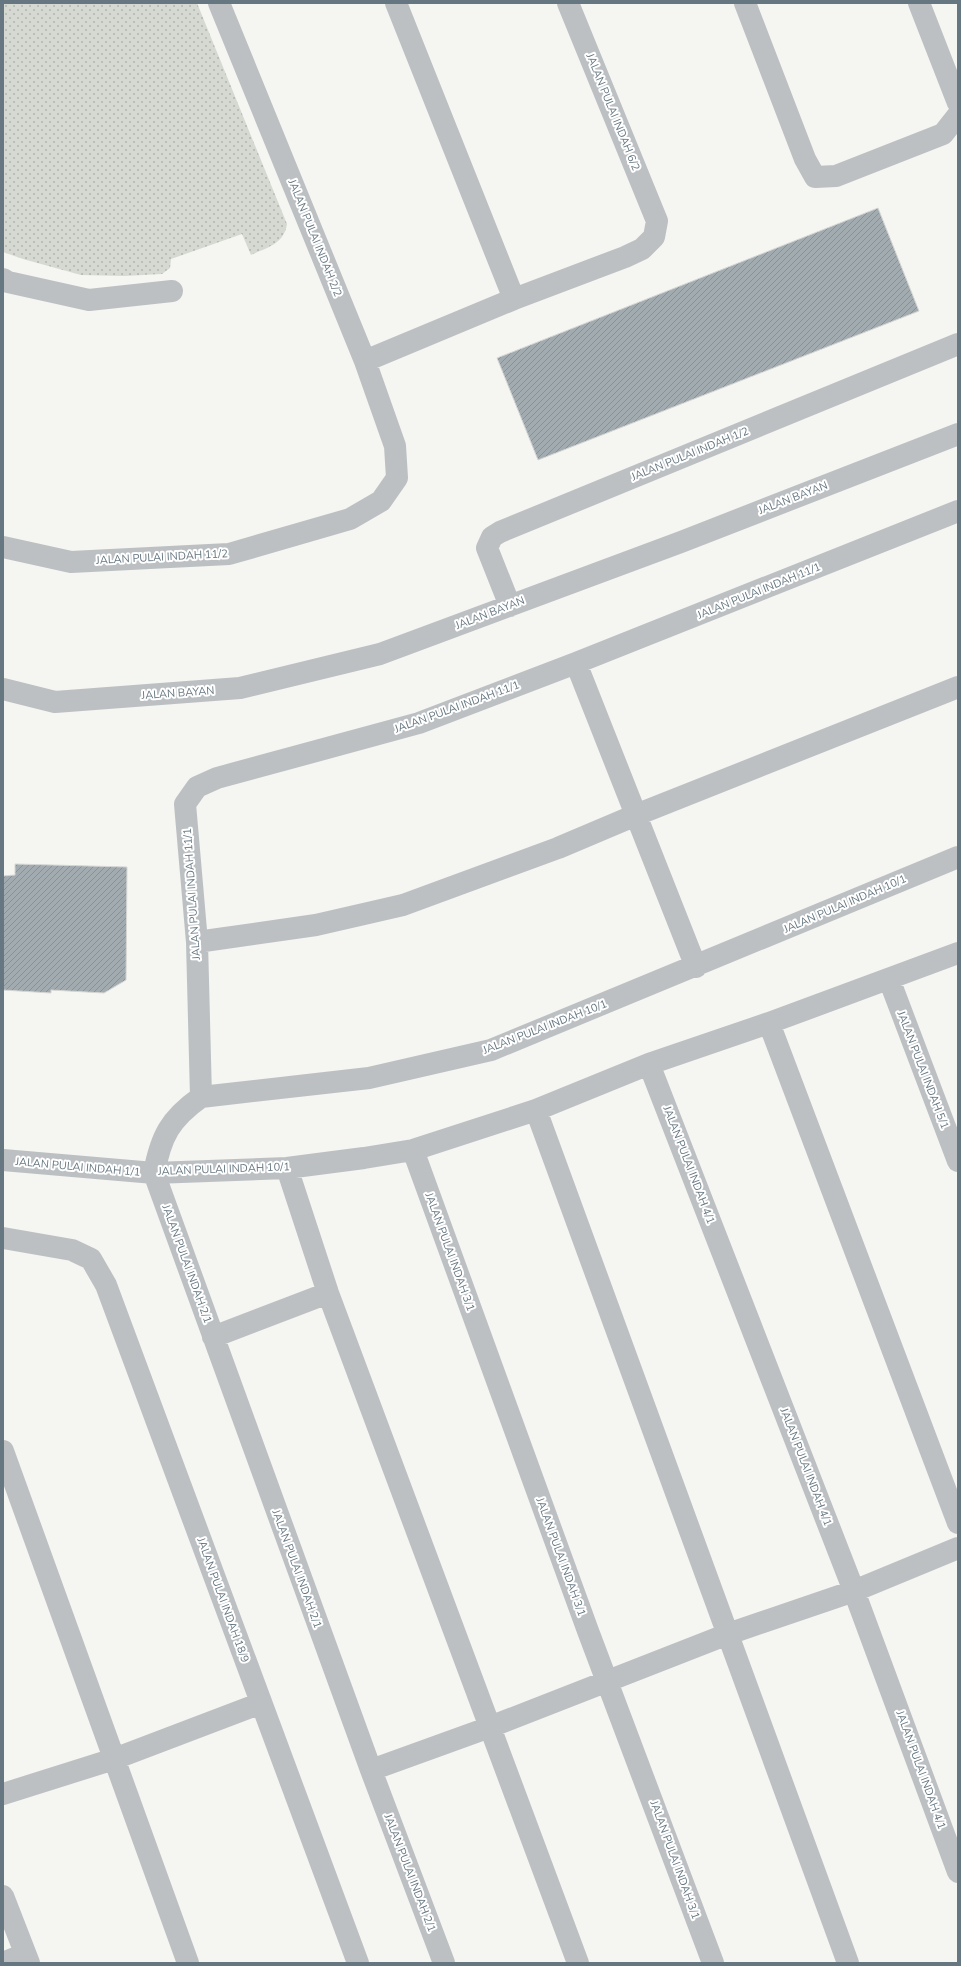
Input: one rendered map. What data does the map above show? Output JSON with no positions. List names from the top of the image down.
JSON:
{
  "streets": {
    "street": [
      "JALAN PULAI INDAH 6/2",
      "JALAN PULAI INDAH 2/2",
      "JALAN PULAI INDAH 1/2",
      "JALAN BAYAN",
      "JALAN PULAI INDAH 11/2",
      "JALAN PULAI INDAH 11/1",
      "JALAN PULAI INDAH 10/1",
      "JALAN PULAI INDAH 5/1",
      "JALAN PULAI INDAH 4/1",
      "JALAN PULAI INDAH 1/1",
      "JALAN PULAI INDAH 3/1",
      "JALAN PULAI INDAH 2/1",
      "JALAN PULAI INDAH 18/9"
    ]
  },
  "crossings": [
    ["JALAN PULAI INDAH 2/2", "JALAN PULAI INDAH 11/2"],
    ["JALAN PULAI INDAH 1/2", "JALAN BAYAN"],
    ["JALAN PULAI INDAH 11/1", "JALAN PULAI INDAH 10/1"],
    ["JALAN PULAI INDAH 10/1", "JALAN PULAI INDAH 5/1"],
    ["JALAN PULAI INDAH 10/1", "JALAN PULAI INDAH 4/1"],
    ["JALAN PULAI INDAH 10/1", "JALAN PULAI INDAH 1/1"],
    ["JALAN PULAI INDAH 10/1", "JALAN PULAI INDAH 3/1"],
    ["JALAN PULAI INDAH 10/1", "JALAN PULAI INDAH 2/1"],
    ["JALAN PULAI INDAH 1/1", "JALAN PULAI INDAH 2/1"]
  ]
}
